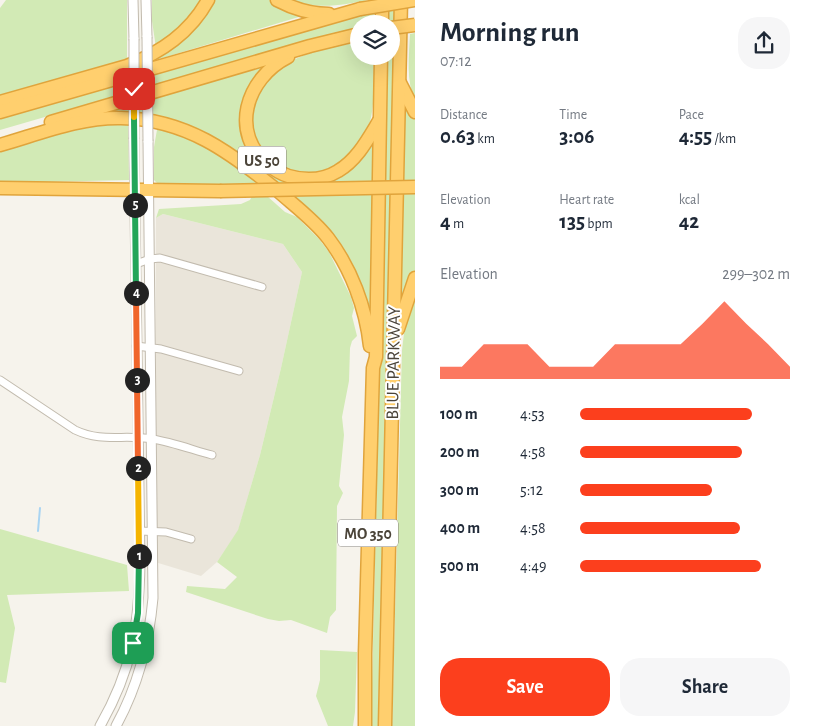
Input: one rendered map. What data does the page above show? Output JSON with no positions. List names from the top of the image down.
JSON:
{
  "streets": {
    "highway": ["US 50", "BLUE PARKWAY", "MO 350"]
  },
  "crossings": [
    ["US 50", "BLUE PARKWAY"]
  ],
  "page": {
    "heading": ["Morning run", "07:12"],
    "stats": [
      ["Distance", "0.63 km"],
      ["Time", "3:06"],
      ["Pace", "4:55 /km"],
      ["Elevation", "4 m"],
      ["Heart rate", "135 bpm"],
      ["kcal", "42"]
    ],
    "pins": [
      "5",
      "4",
      "3",
      "2",
      "1"
    ],
    "chart": ["Elevation", "299–302 m"],
    "list": [
      {
        "name": "100 m",
        "note": "4:53"
      },
      {
        "name": "200 m",
        "note": "4:58"
      },
      {
        "name": "300 m",
        "note": "5:12"
      },
      {
        "name": "400 m",
        "note": "4:58"
      },
      {
        "name": "500 m",
        "note": "4:49"
      }
    ],
    "buttons": ["Save", "Share"]
  }
}
